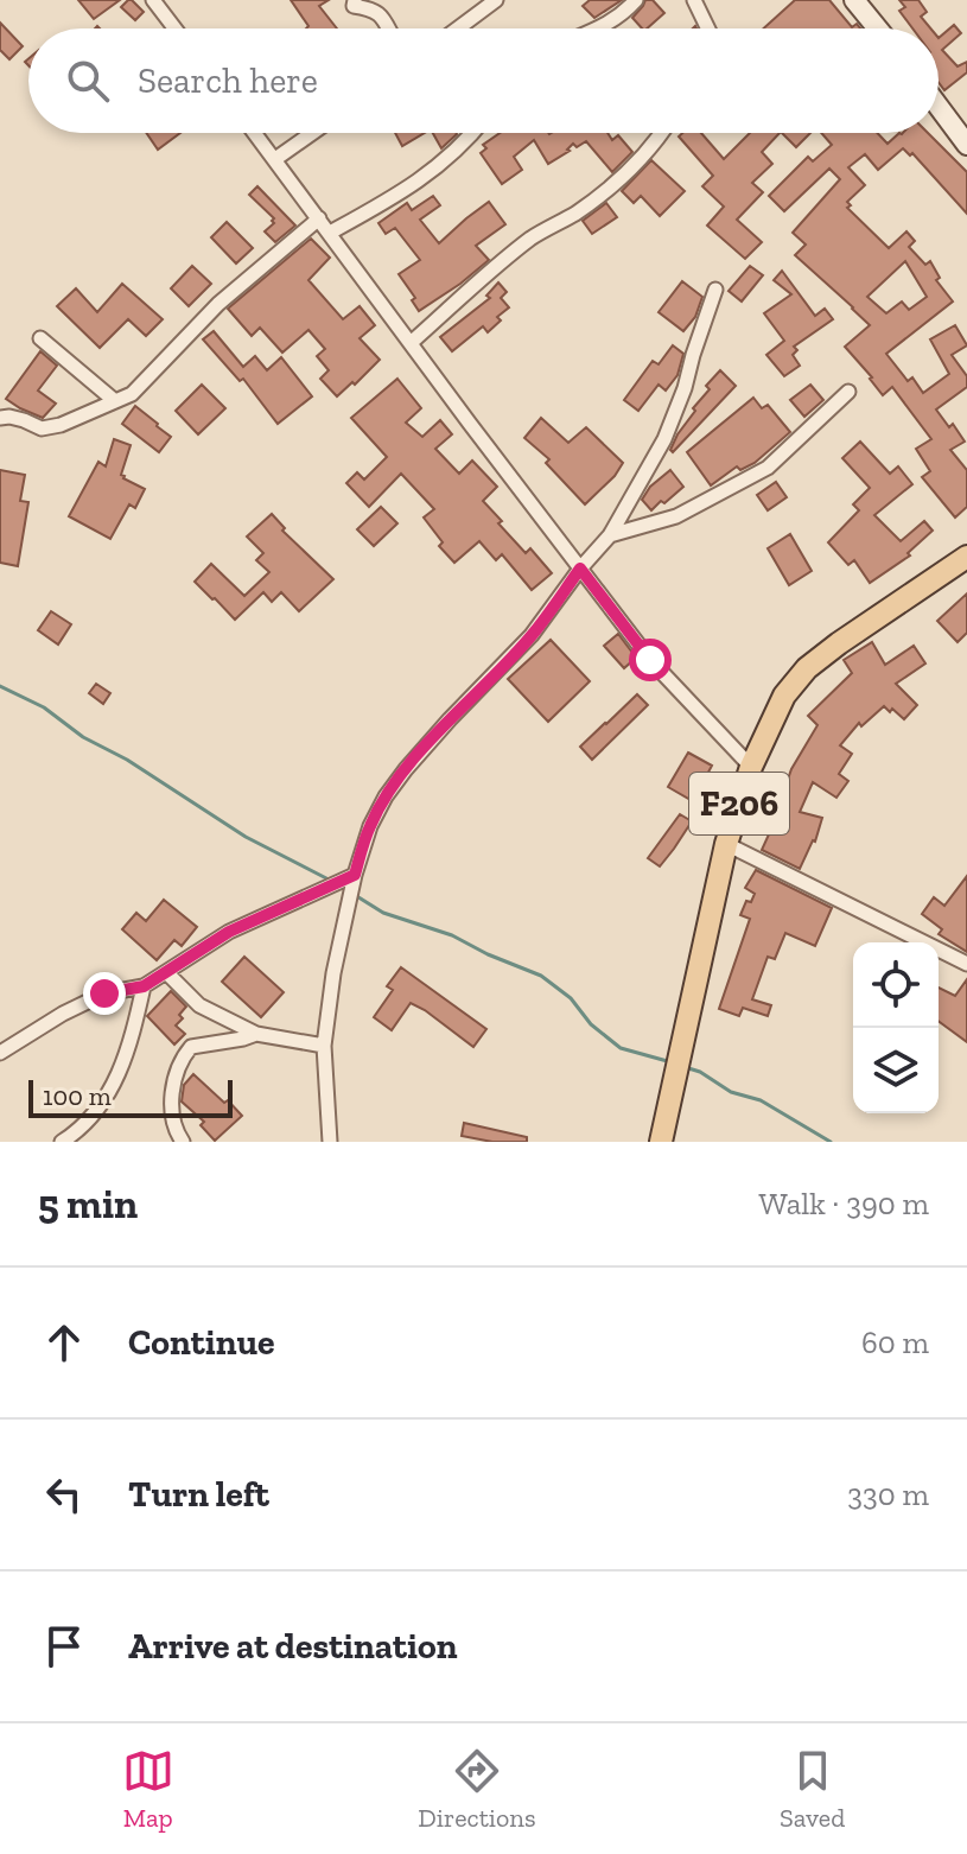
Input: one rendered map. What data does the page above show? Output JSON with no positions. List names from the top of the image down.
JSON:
{
  "streets": {
    "main road": ["F206"]
  },
  "scale_bar": "100 m",
  "page": {
    "search": "Search here",
    "scale": "100 m",
    "heading": ["5 min", "Walk · 390 m"],
    "list": [
      ["Continue", "60 m"],
      ["Turn left", "330 m"],
      "Arrive at destination"
    ],
    "nav": ["Map", "Directions", "Saved"]
  }
}
